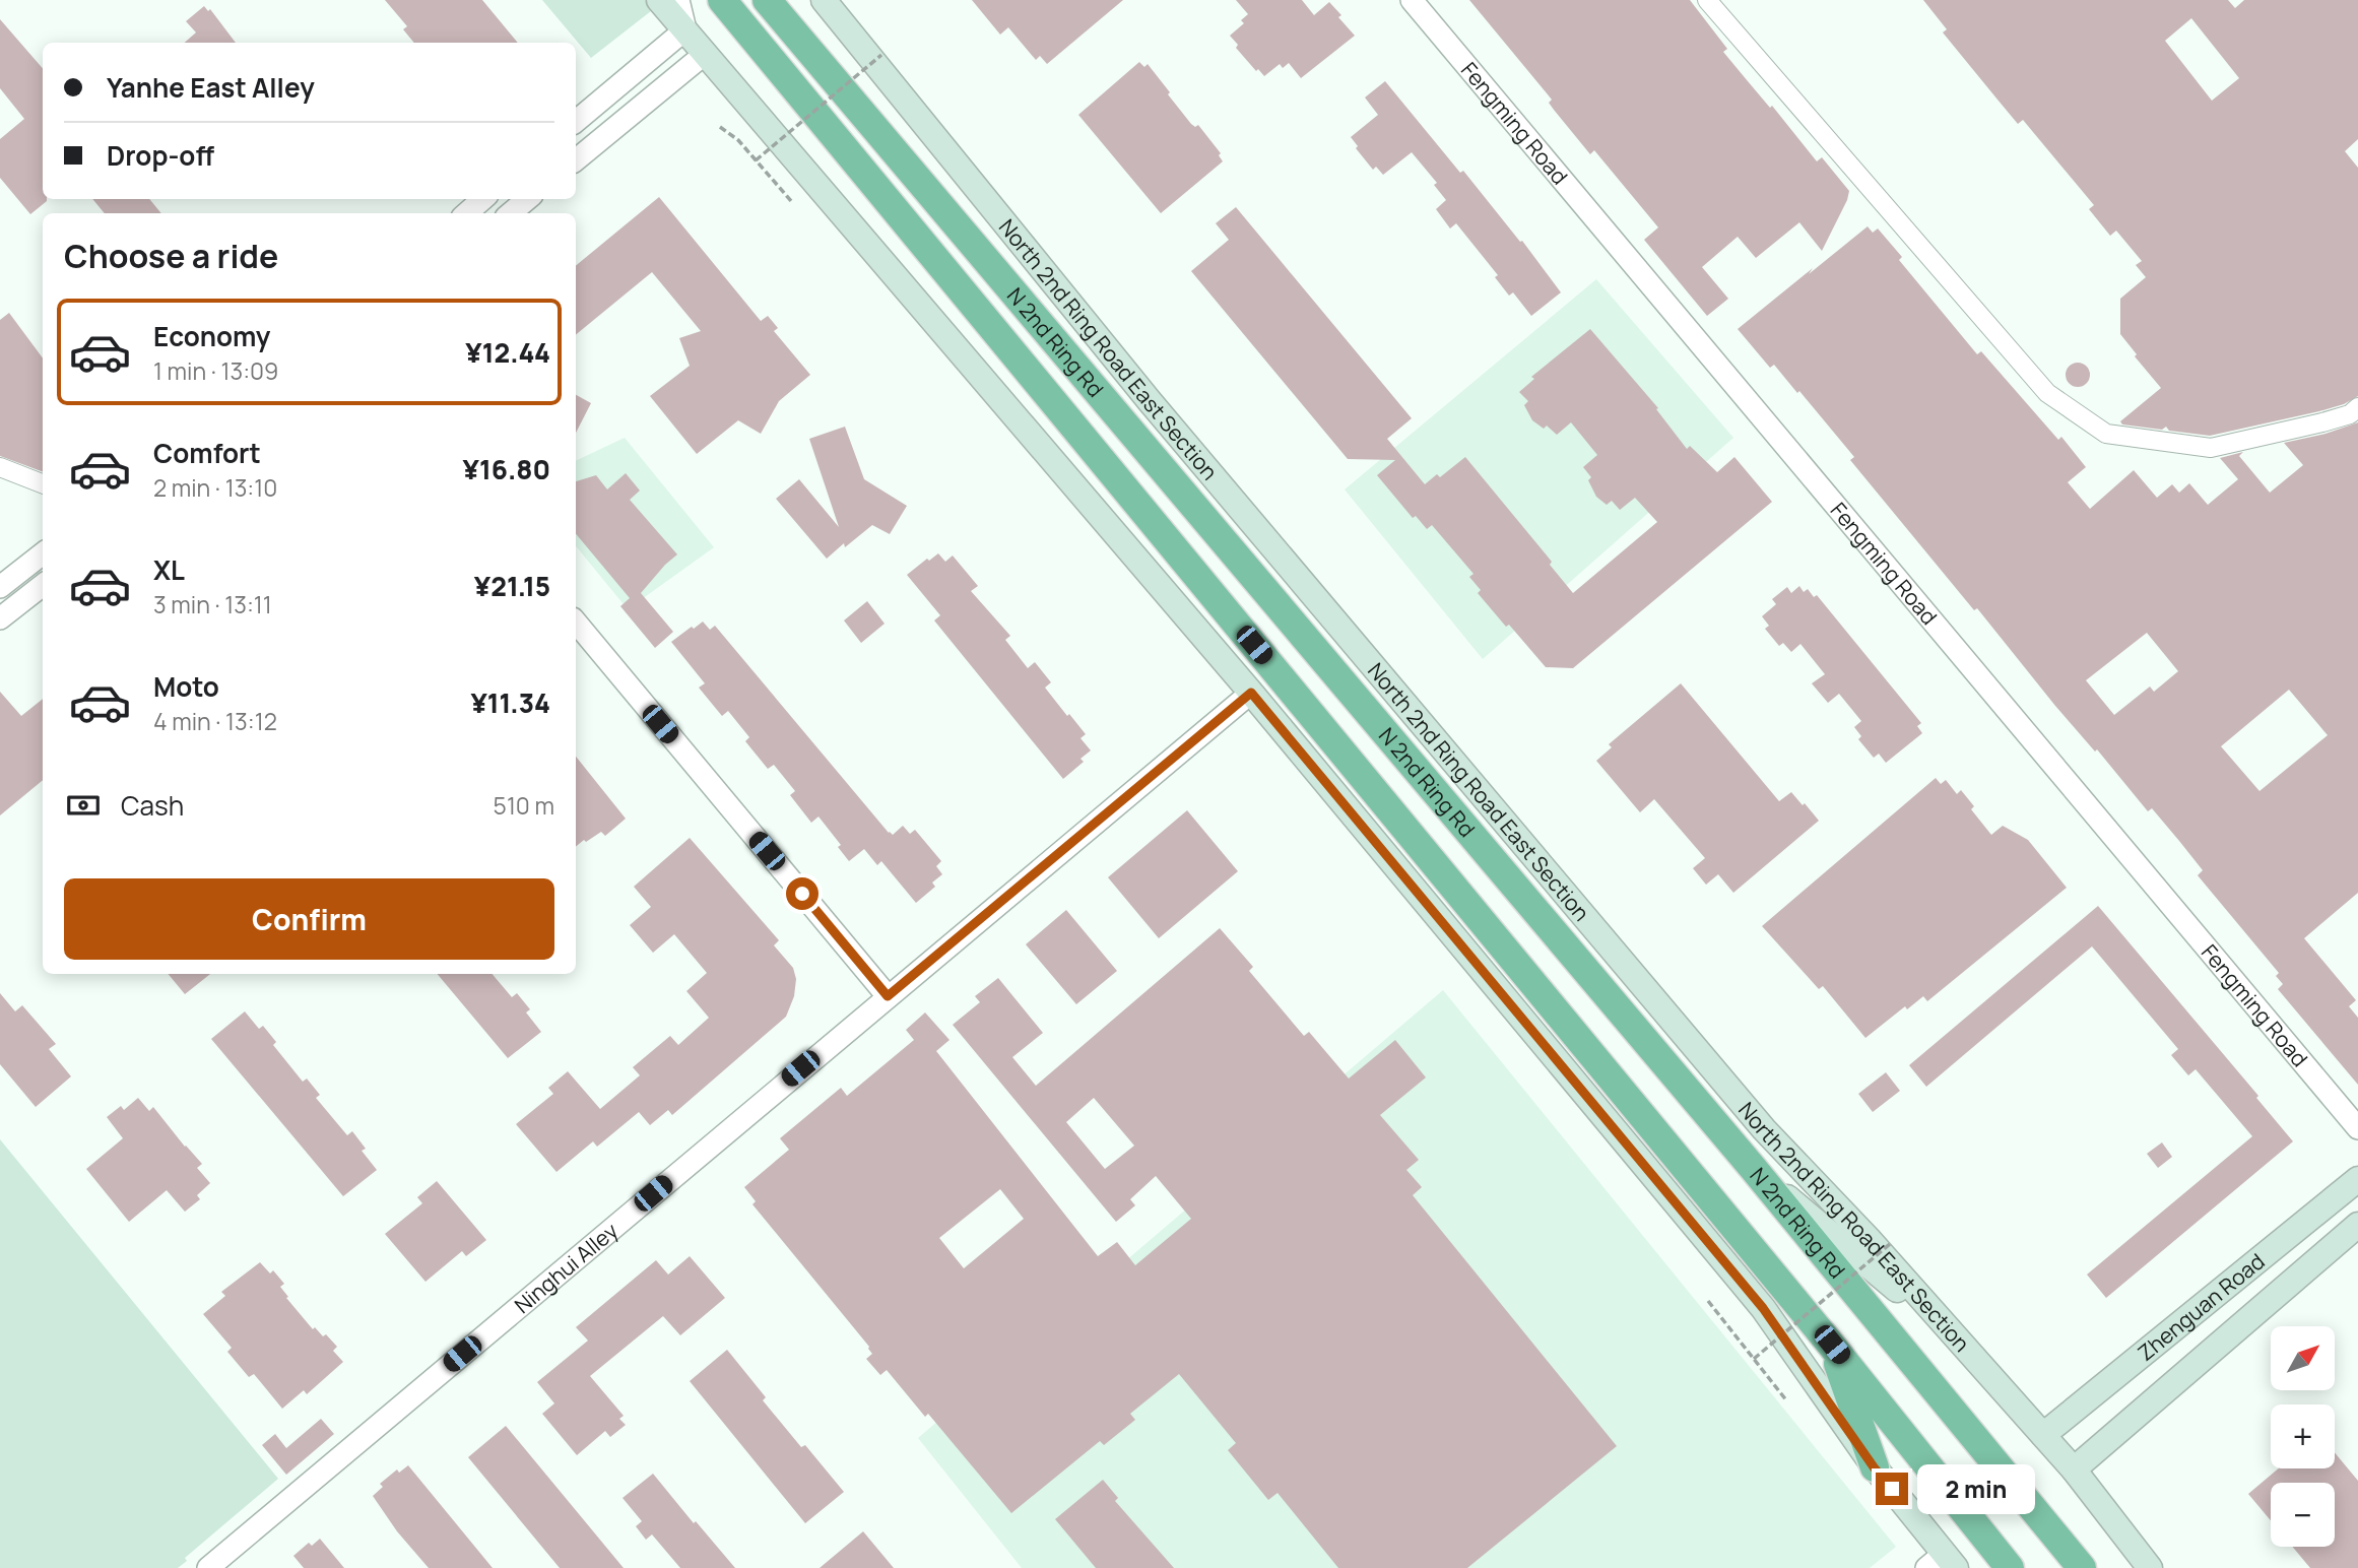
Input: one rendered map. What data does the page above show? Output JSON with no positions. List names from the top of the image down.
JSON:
{
  "streets": {
    "highway": ["N 2nd Ring Rd"],
    "main road": ["North 2nd Ring Road East Section", "Zhenguan Road"],
    "street": ["Fengming Road", "Ninghui Alley"]
  },
  "crossings": [
    ["North 2nd Ring Road East Section", "Zhenguan Road"]
  ],
  "north": "top right",
  "page": {
    "banner": ["Yanhe East Alley", "Drop-off"],
    "heading": "Choose a ride",
    "list": [
      {
        "name": "Economy",
        "note": "1 min · 13:09",
        "value": "¥12.44"
      },
      {
        "name": "Comfort",
        "note": "2 min · 13:10",
        "value": "¥16.80"
      },
      {
        "name": "XL",
        "note": "3 min · 13:11",
        "value": "¥21.15"
      },
      {
        "name": "Moto",
        "note": "4 min · 13:12",
        "value": "¥11.34"
      }
    ],
    "pay": ["Cash", "510 m"],
    "buttons": "Confirm",
    "map_buttons": ["+", "−"],
    "bubble": "2 min"
  }
}
